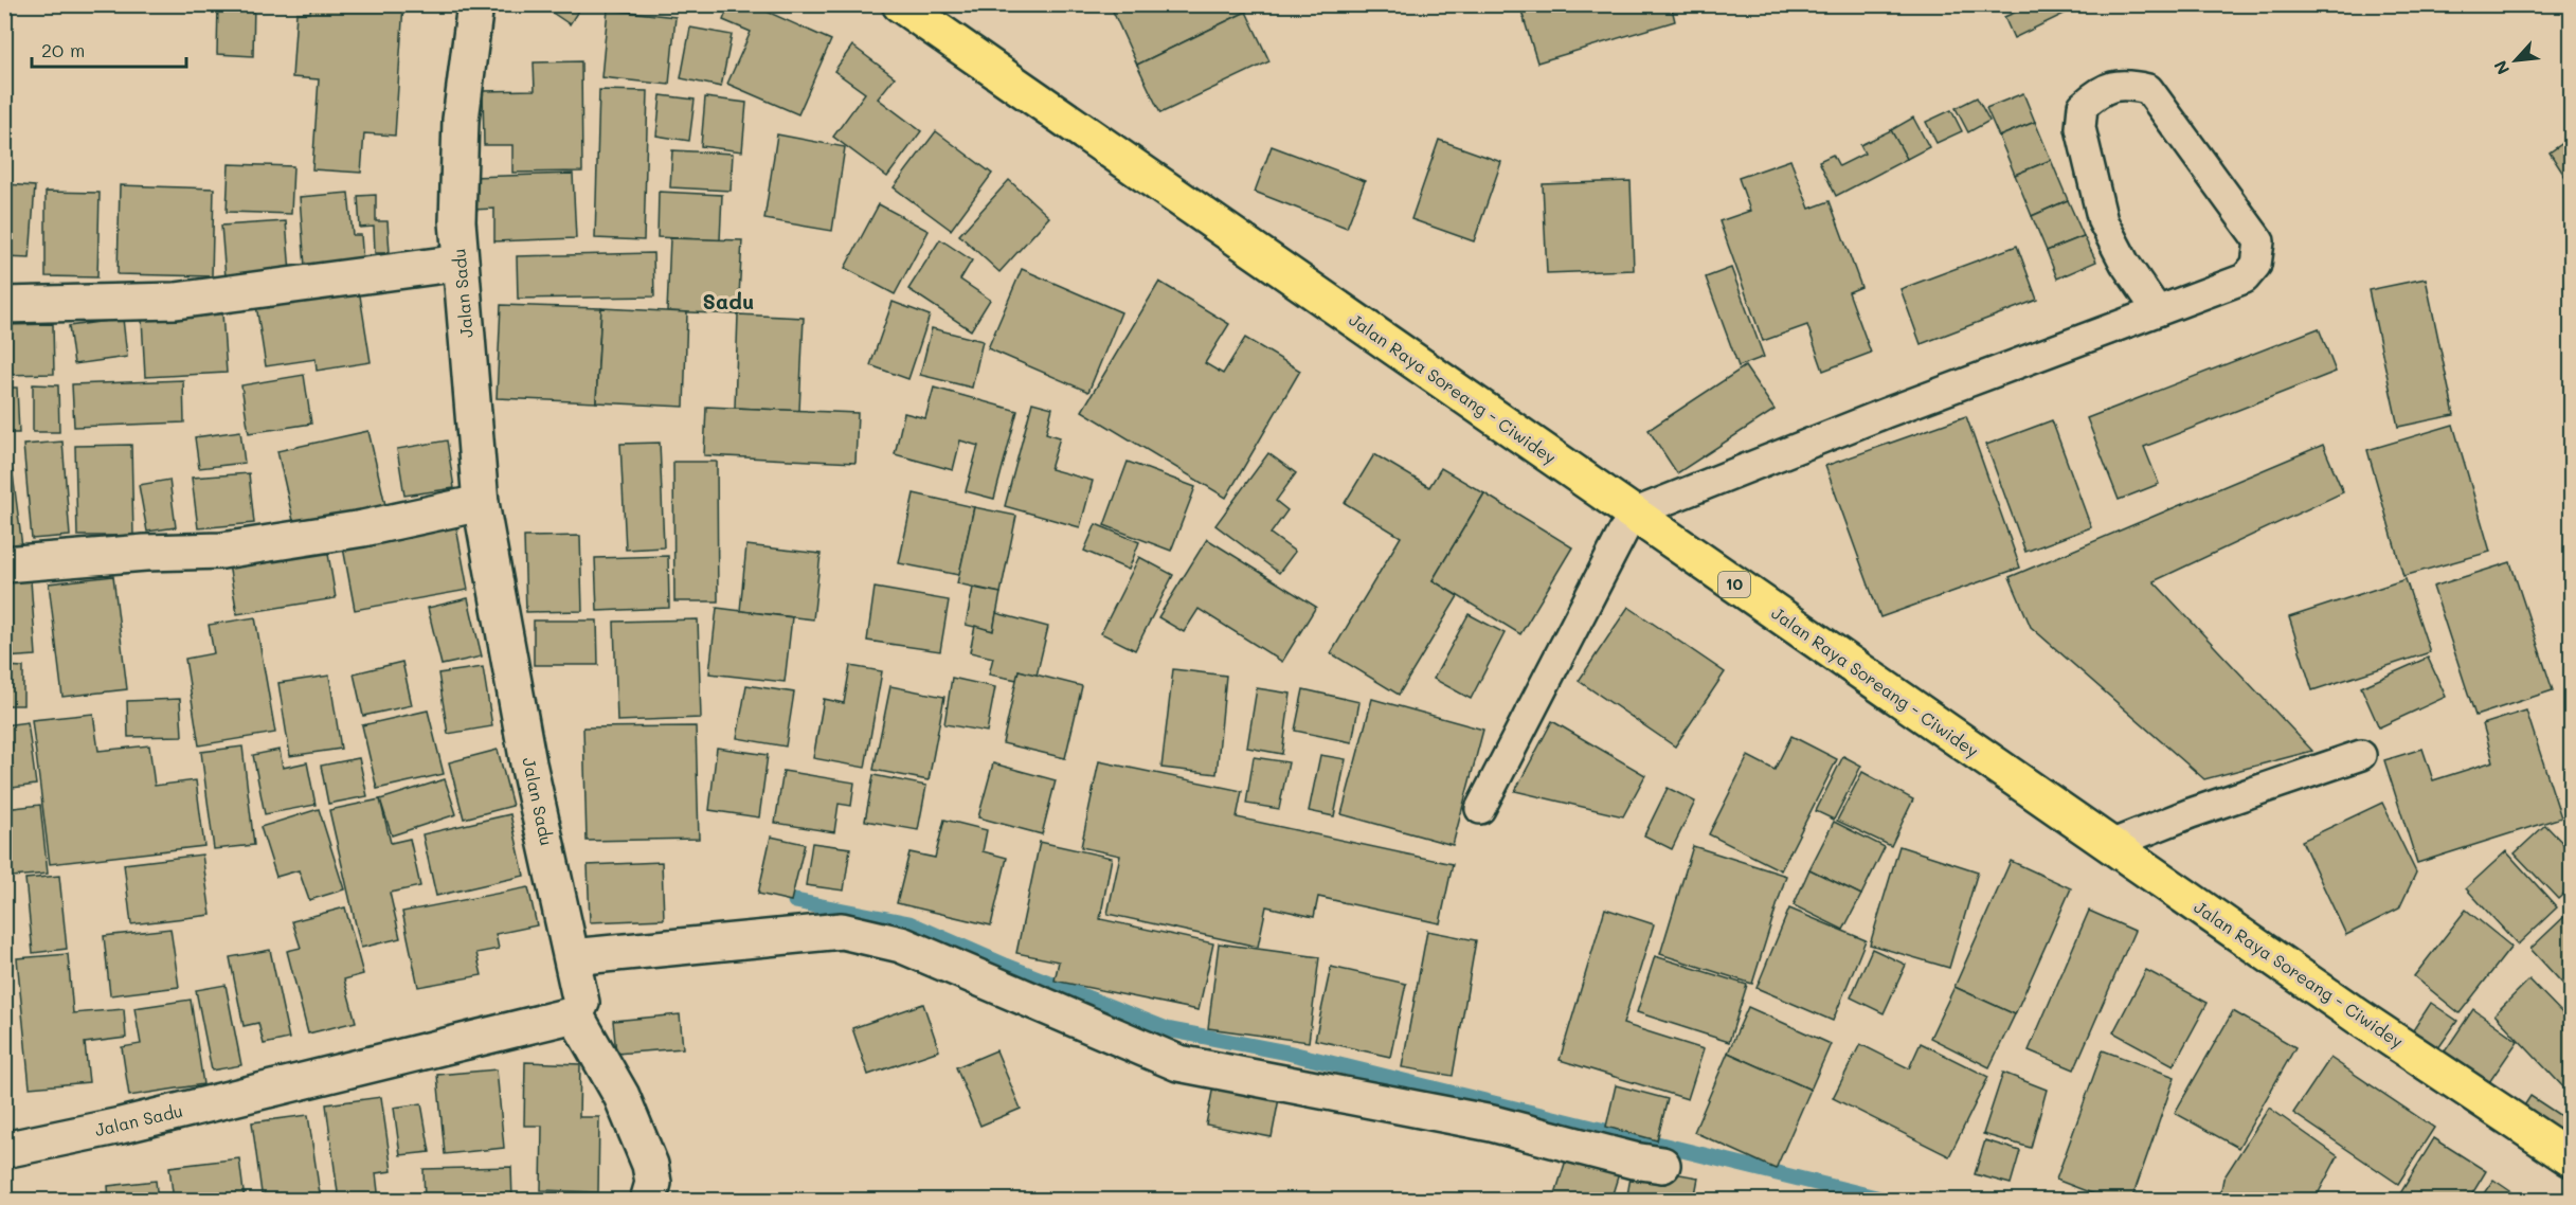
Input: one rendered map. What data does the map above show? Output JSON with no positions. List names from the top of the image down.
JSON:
{
  "streets": {
    "highway": ["Jalan Raya Soreang - Ciwidey", "10"],
    "street": ["Jalan Sadu"]
  },
  "districts": ["Sadu"],
  "scale_bar": "20 m",
  "north": "bottom left"
}
